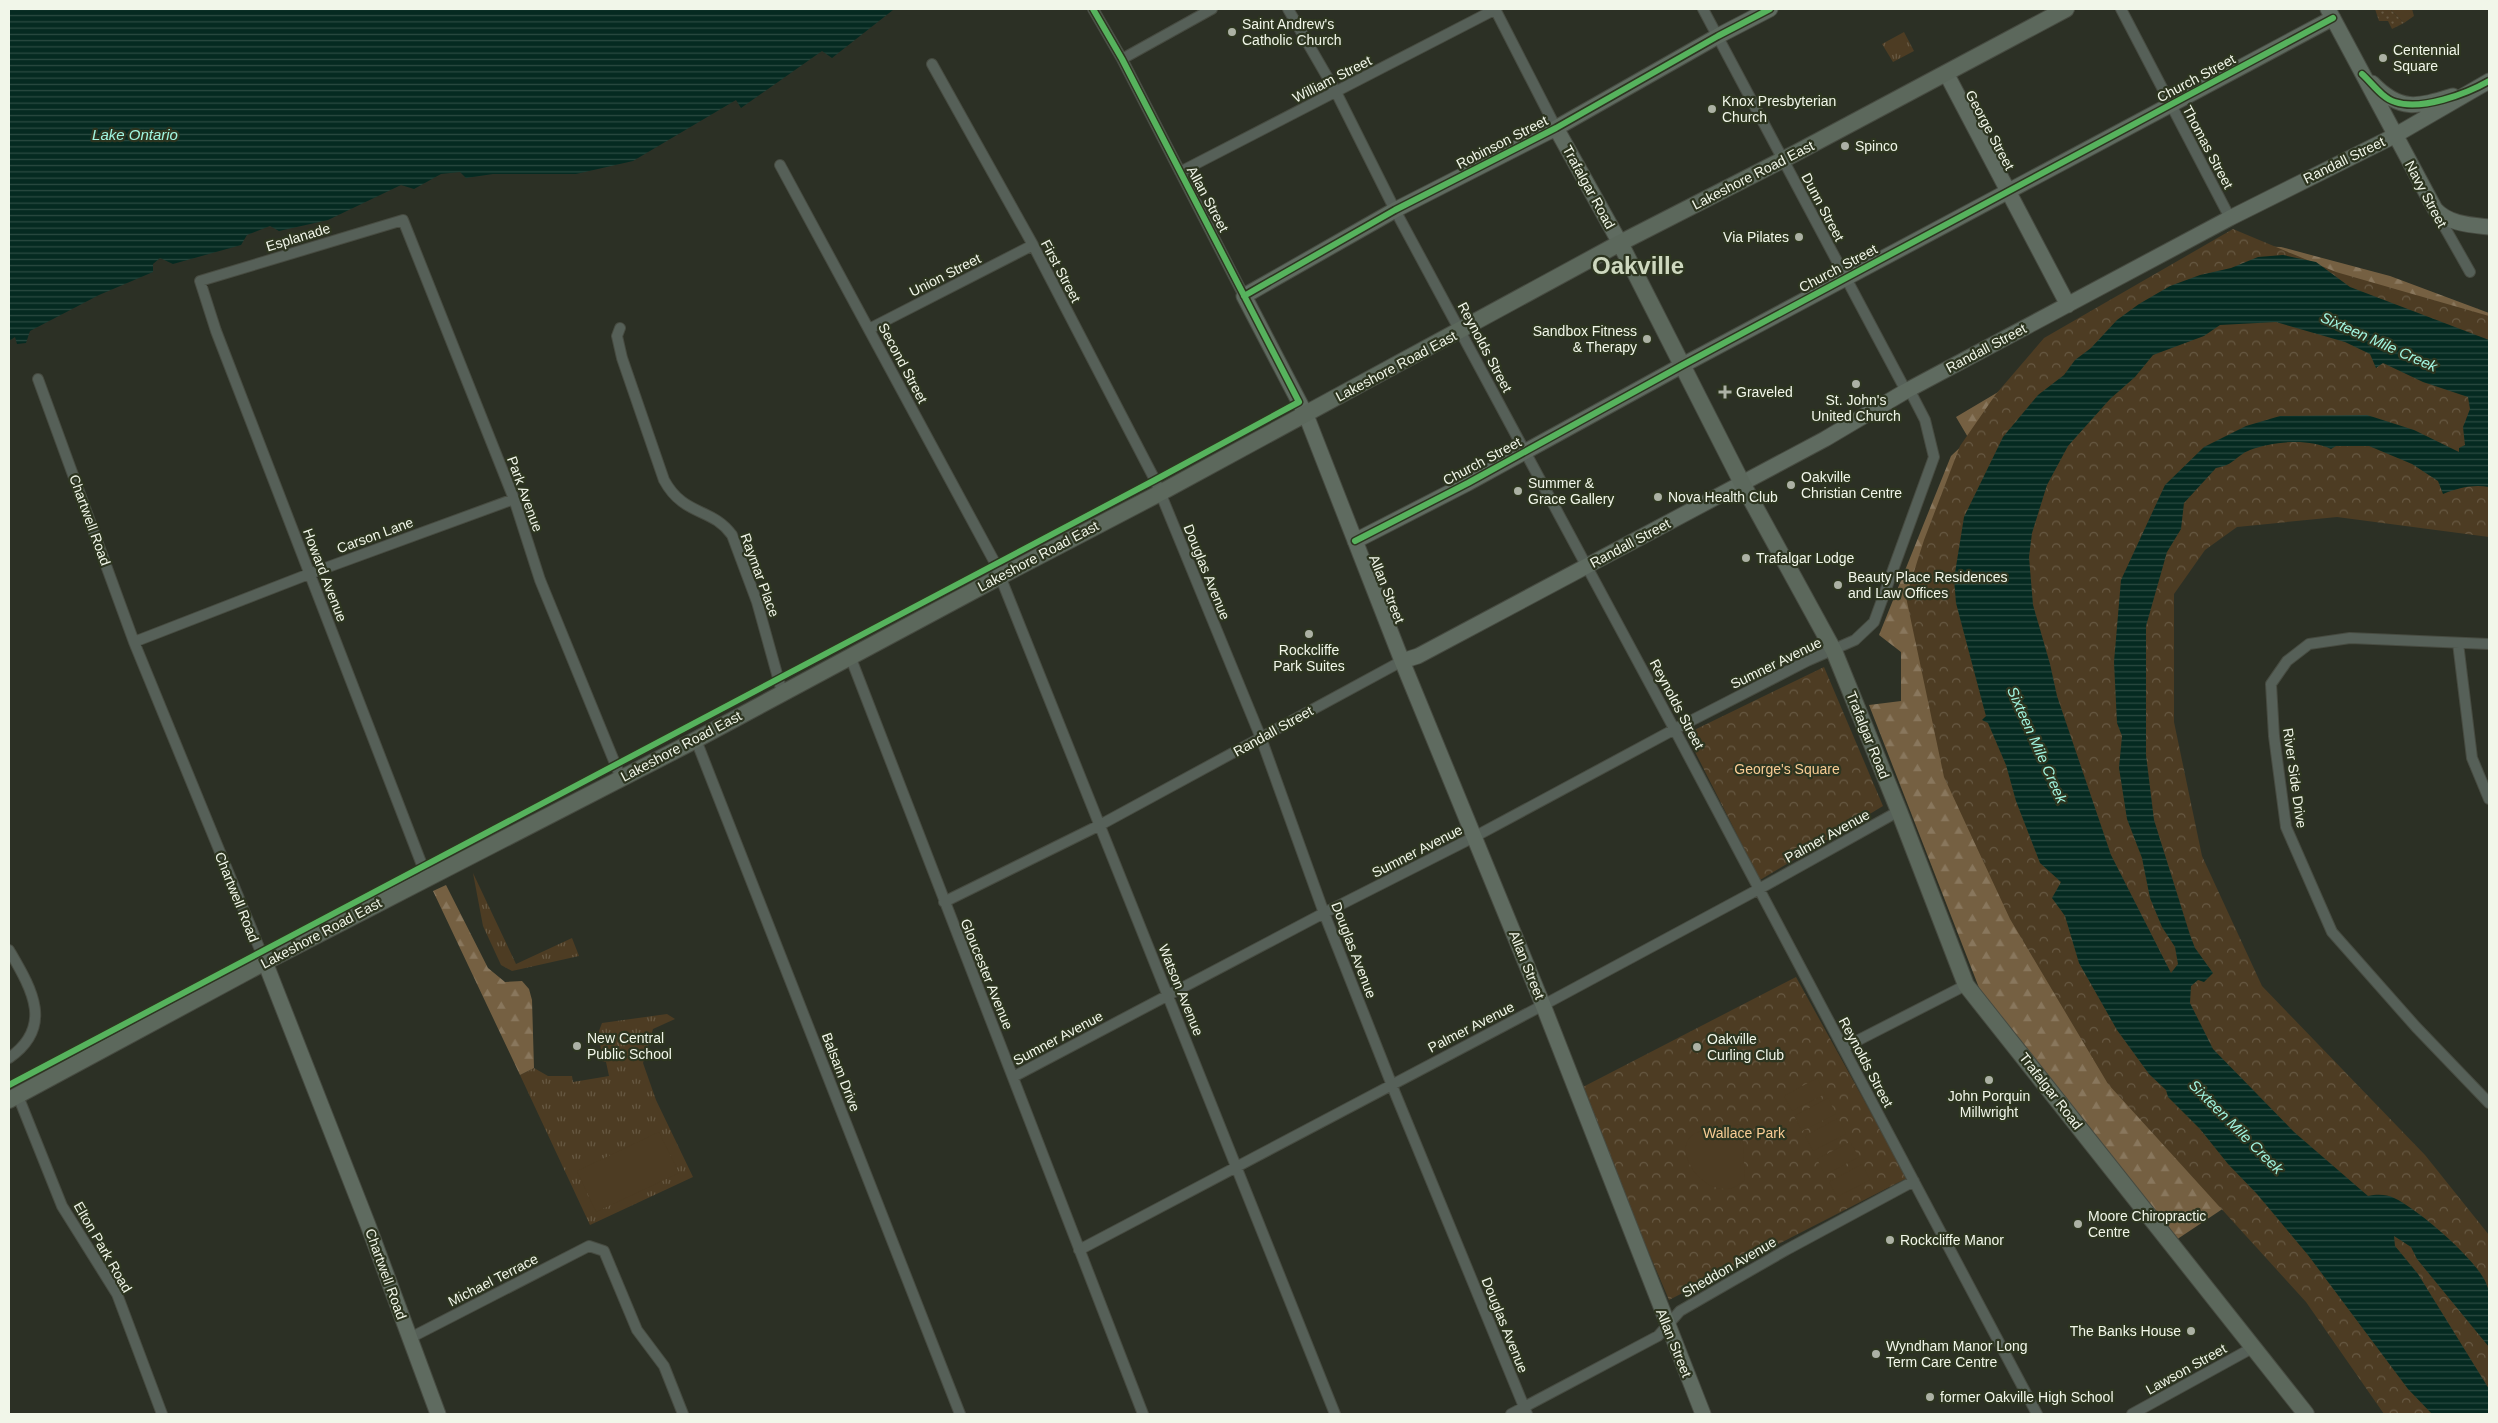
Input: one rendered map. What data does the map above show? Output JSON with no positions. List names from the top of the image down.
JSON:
{
  "streets": {
    "main road": ["Lakeshore Road East", "Trafalgar Road"],
    "street": [
      "Church Street",
      "William Street",
      "George Street",
      "Robinson Street",
      "Thomas Street",
      "Randall Street",
      "Navy Street",
      "Allan Street",
      "Dunn Street",
      "Esplanade",
      "First Street",
      "Union Street",
      "Reynolds Street",
      "Second Street",
      "Park Avenue",
      "Chartwell Road",
      "Carson Lane",
      "Douglas Avenue",
      "Howard Avenue",
      "Raymar Place",
      "Sumner Avenue",
      "River Side Drive",
      "Palmer Avenue",
      "Gloucester Avenue",
      "Watson Avenue",
      "Balsam Drive",
      "Elton Park Road",
      "Sheddon Avenue",
      "Michael Terrace",
      "Lawson Street"
    ]
  },
  "crossings": [
    ["Church Street", "George Street"],
    ["Church Street", "Thomas Street"],
    ["Church Street", "Trafalgar Road"],
    ["Church Street", "Navy Street"],
    ["Church Street", "Allan Street"],
    ["Church Street", "Dunn Street"],
    ["Church Street", "Reynolds Street"],
    ["William Street", "Trafalgar Road"],
    ["William Street", "Allan Street"],
    ["William Street", "Reynolds Street"],
    ["George Street", "Randall Street"],
    ["George Street", "Lakeshore Road East"],
    ["Robinson Street", "Trafalgar Road"],
    ["Robinson Street", "Allan Street"],
    ["Robinson Street", "Dunn Street"],
    ["Robinson Street", "Reynolds Street"],
    ["Thomas Street", "Randall Street"],
    ["Randall Street", "Trafalgar Road"],
    ["Randall Street", "Navy Street"],
    ["Randall Street", "Allan Street"],
    ["Randall Street", "Dunn Street"],
    ["Randall Street", "Reynolds Street"],
    ["Randall Street", "Douglas Avenue"],
    ["Randall Street", "Gloucester Avenue"],
    ["Randall Street", "Watson Avenue"],
    ["Lakeshore Road East", "Trafalgar Road"],
    ["Lakeshore Road East", "Allan Street"],
    ["Lakeshore Road East", "Dunn Street"],
    ["Lakeshore Road East", "First Street"],
    ["Lakeshore Road East", "Reynolds Street"],
    ["Lakeshore Road East", "Second Street"],
    ["Lakeshore Road East", "Park Avenue"],
    ["Lakeshore Road East", "Chartwell Road"],
    ["Lakeshore Road East", "Douglas Avenue"],
    ["Lakeshore Road East", "Howard Avenue"],
    ["Lakeshore Road East", "Raymar Place"],
    ["Lakeshore Road East", "Gloucester Avenue"],
    ["Lakeshore Road East", "Watson Avenue"],
    ["Lakeshore Road East", "Balsam Drive"],
    ["Lakeshore Road East", "Elton Park Road"],
    ["Trafalgar Road", "Dunn Street"],
    ["Trafalgar Road", "Sumner Avenue"],
    ["Trafalgar Road", "Palmer Avenue"],
    ["Trafalgar Road", "Lawson Street"],
    ["Allan Street", "Sumner Avenue"],
    ["Allan Street", "Palmer Avenue"],
    ["Allan Street", "Sheddon Avenue"],
    ["Dunn Street", "Sumner Avenue"],
    ["Esplanade", "Park Avenue"],
    ["Esplanade", "Howard Avenue"],
    ["First Street", "Union Street"],
    ["First Street", "Douglas Avenue"],
    ["Union Street", "Second Street"],
    ["Reynolds Street", "Sumner Avenue"],
    ["Reynolds Street", "Palmer Avenue"],
    ["Reynolds Street", "Sheddon Avenue"],
    ["Second Street", "Watson Avenue"],
    ["Park Avenue", "Carson Lane"],
    ["Chartwell Road", "Carson Lane"],
    ["Chartwell Road", "Michael Terrace"],
    ["Carson Lane", "Howard Avenue"],
    ["Douglas Avenue", "Sumner Avenue"],
    ["Douglas Avenue", "Palmer Avenue"],
    ["Douglas Avenue", "Sheddon Avenue"],
    ["Sumner Avenue", "Gloucester Avenue"],
    ["Sumner Avenue", "Watson Avenue"],
    ["Palmer Avenue", "Gloucester Avenue"],
    ["Palmer Avenue", "Watson Avenue"]
  ],
  "districts": ["Oakville"],
  "water": ["Lake Ontario", "Sixteen Mile Creek"],
  "parks": ["George's Square", "Wallace Park"],
  "places": {
    "other": [
      "Saint Andrew's Catholic Church",
      "Centennial Square",
      "Knox Presbyterian Church",
      "Spinco",
      "Via Pilates",
      "Sandbox Fitness & Therapy",
      "St. John's United Church",
      "Oakville Christian Centre",
      "Summer & Grace Gallery",
      "Nova Health Club",
      "Trafalgar Lodge",
      "Beauty Place Residences and Law Offices",
      "Rockcliffe Park Suites",
      "New Central Public School",
      "Oakville Curling Club",
      "John Porquin Millwright",
      "Moore Chiropractic Centre",
      "Rockcliffe Manor",
      "The Banks House",
      "Wyndham Manor Long Term Care Centre",
      "former Oakville High School"
    ],
    "health": ["Graveled"]
  }
}
